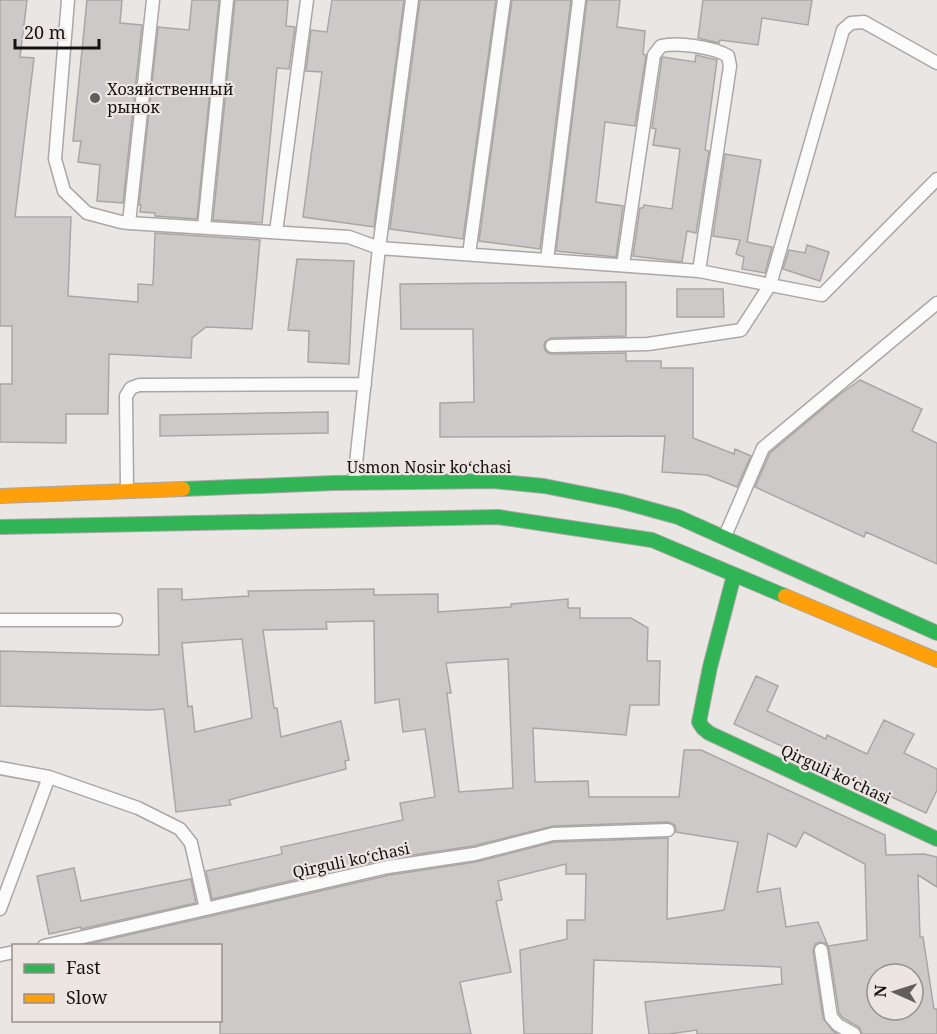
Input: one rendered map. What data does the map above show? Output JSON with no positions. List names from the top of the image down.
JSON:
{
  "streets": {
    "main road": ["Usmon Nosir ko‘chasi", "Qirguli koʻchasi"]
  },
  "places": ["Хозяйственный рынок"],
  "legend": ["Fast", "Slow"],
  "scale_bar": "20 m",
  "north": "left"
}
